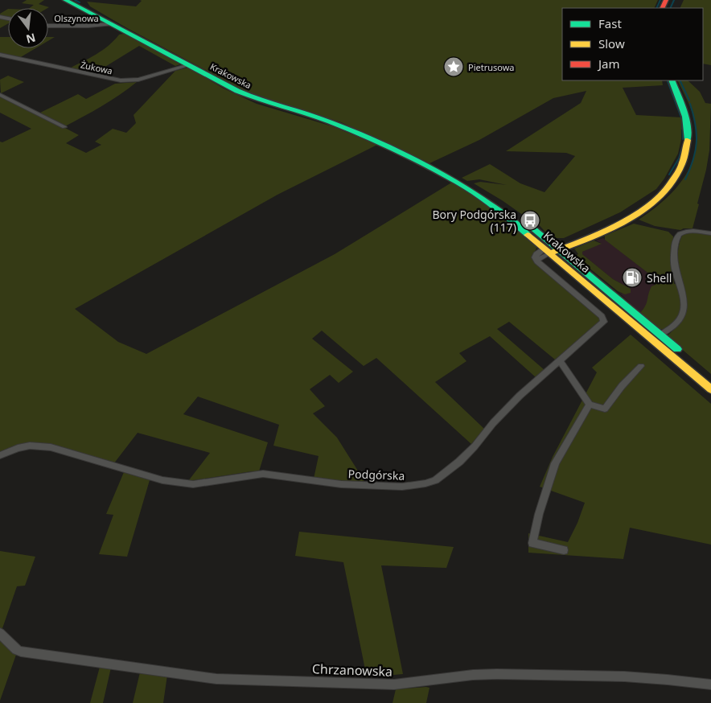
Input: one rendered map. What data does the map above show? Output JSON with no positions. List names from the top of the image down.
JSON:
{
  "streets": {
    "main road": ["Krakowska"],
    "street": [
      "Olszynowa",
      "Żukowa",
      "Podgórska",
      "Chrzanowska"
    ]
  },
  "crossings": [
    ["Olszynowa", "Krakowska"],
    ["Żukowa", "Krakowska"],
    ["Krakowska", "Podgórska"]
  ],
  "places": {
    "place": ["Pietrusowa"],
    "bus stop": ["Bory Podgórska (117)"],
    "fuel station": ["Shell"]
  },
  "legend": ["Fast", "Slow", "Jam"],
  "north": "bottom"
}
